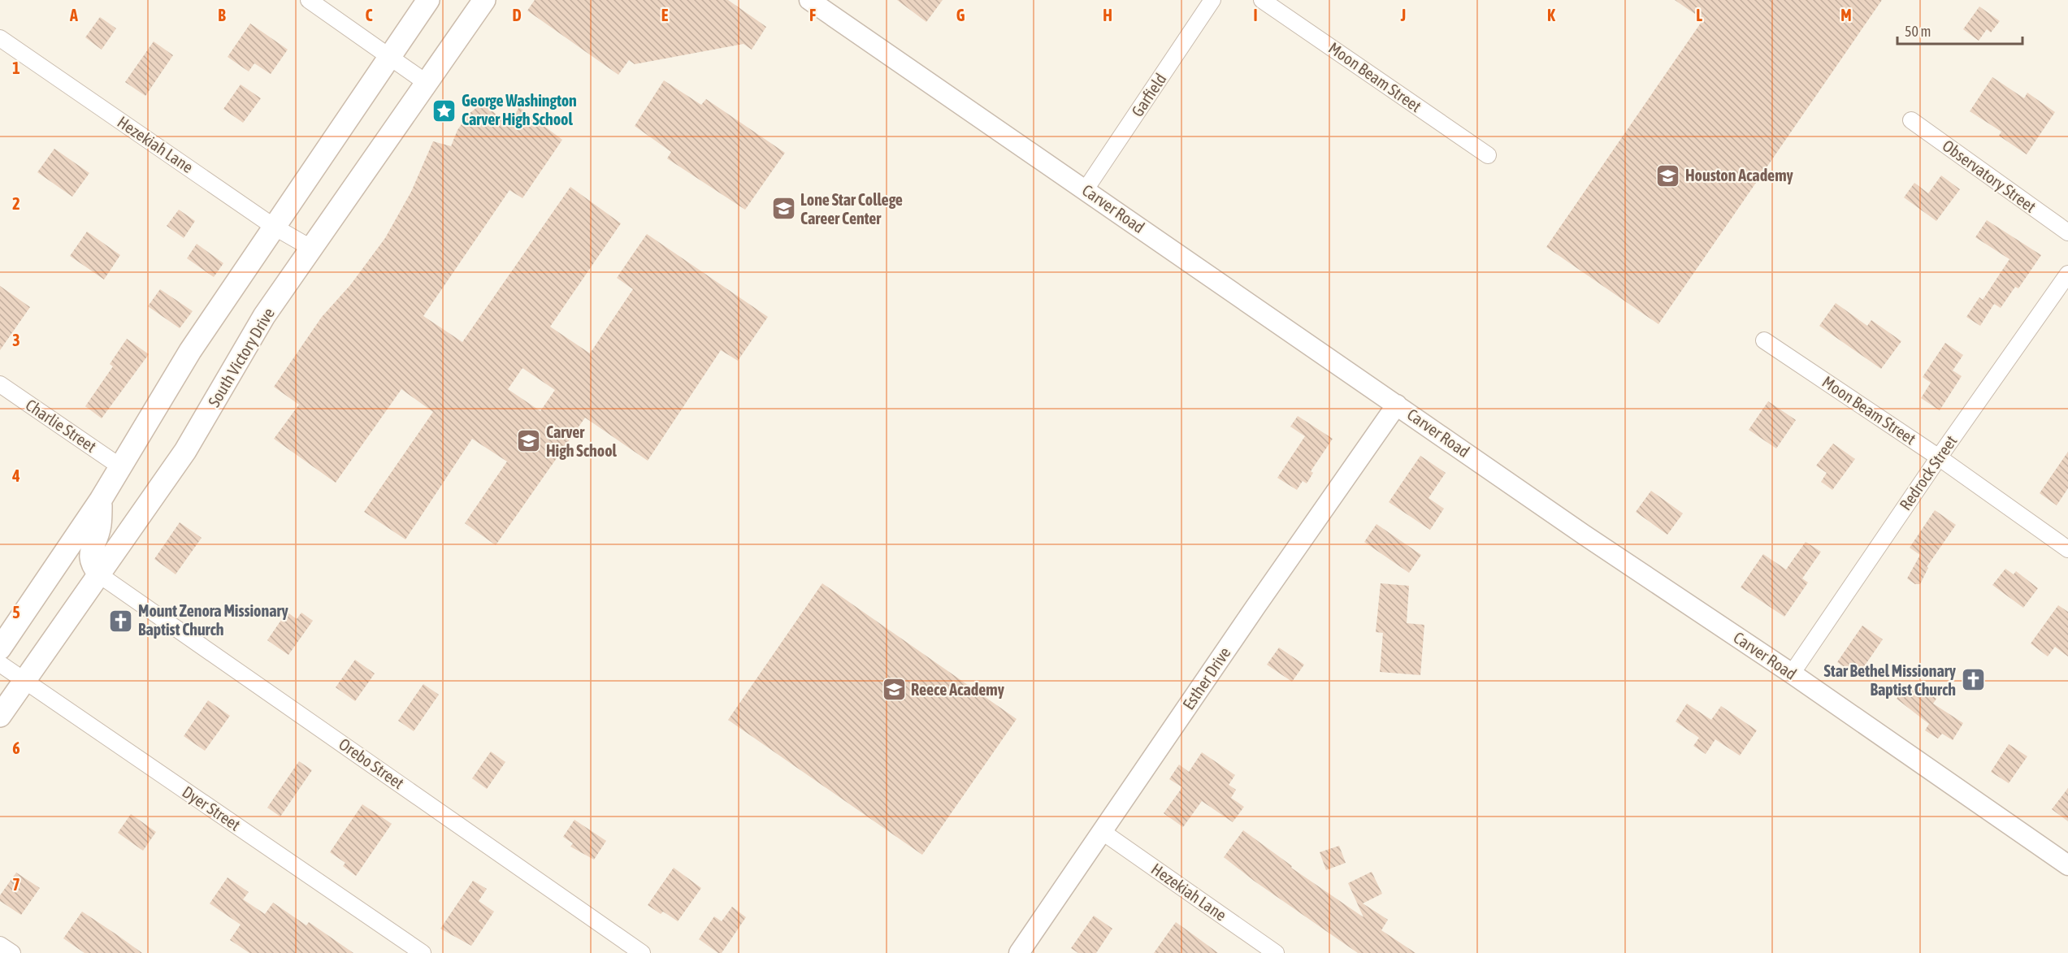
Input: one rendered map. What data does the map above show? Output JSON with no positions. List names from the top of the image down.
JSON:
{
  "streets": {
    "main road": ["South Victory Drive"],
    "street": [
      "Moon Beam Street",
      "Garfield",
      "Hezekiah Lane",
      "Observatory Street",
      "Carver Road",
      "Charlie Street",
      "Redrock Street",
      "Esther Drive",
      "Orebo Street",
      "Dyer Street"
    ]
  },
  "crossings": [
    ["Moon Beam Street", "Redrock Street"],
    ["Garfield", "Carver Road"],
    ["Hezekiah Lane", "South Victory Drive"],
    ["Hezekiah Lane", "Esther Drive"],
    ["Carver Road", "Redrock Street"],
    ["Carver Road", "Esther Drive"],
    ["South Victory Drive", "Orebo Street"],
    ["South Victory Drive", "Dyer Street"]
  ],
  "places": {
    "place": ["George Washington Carver High School"],
    "school or university": [
      "Houston Academy",
      "Lone Star College Career Center",
      "Carver High School",
      "Reece Academy"
    ],
    "church": ["Mount Zenora Missionary Baptist Church", "Star Bethel Missionary Baptist Church"]
  },
  "scale_bar": "50 m",
  "grid": {
    "columns": [
      "A",
      "B",
      "C",
      "D",
      "E",
      "F",
      "G",
      "H",
      "I",
      "J",
      "K",
      "L",
      "M"
    ],
    "rows": [
      "1",
      "2",
      "3",
      "4",
      "5",
      "6",
      "7"
    ]
  }
}
